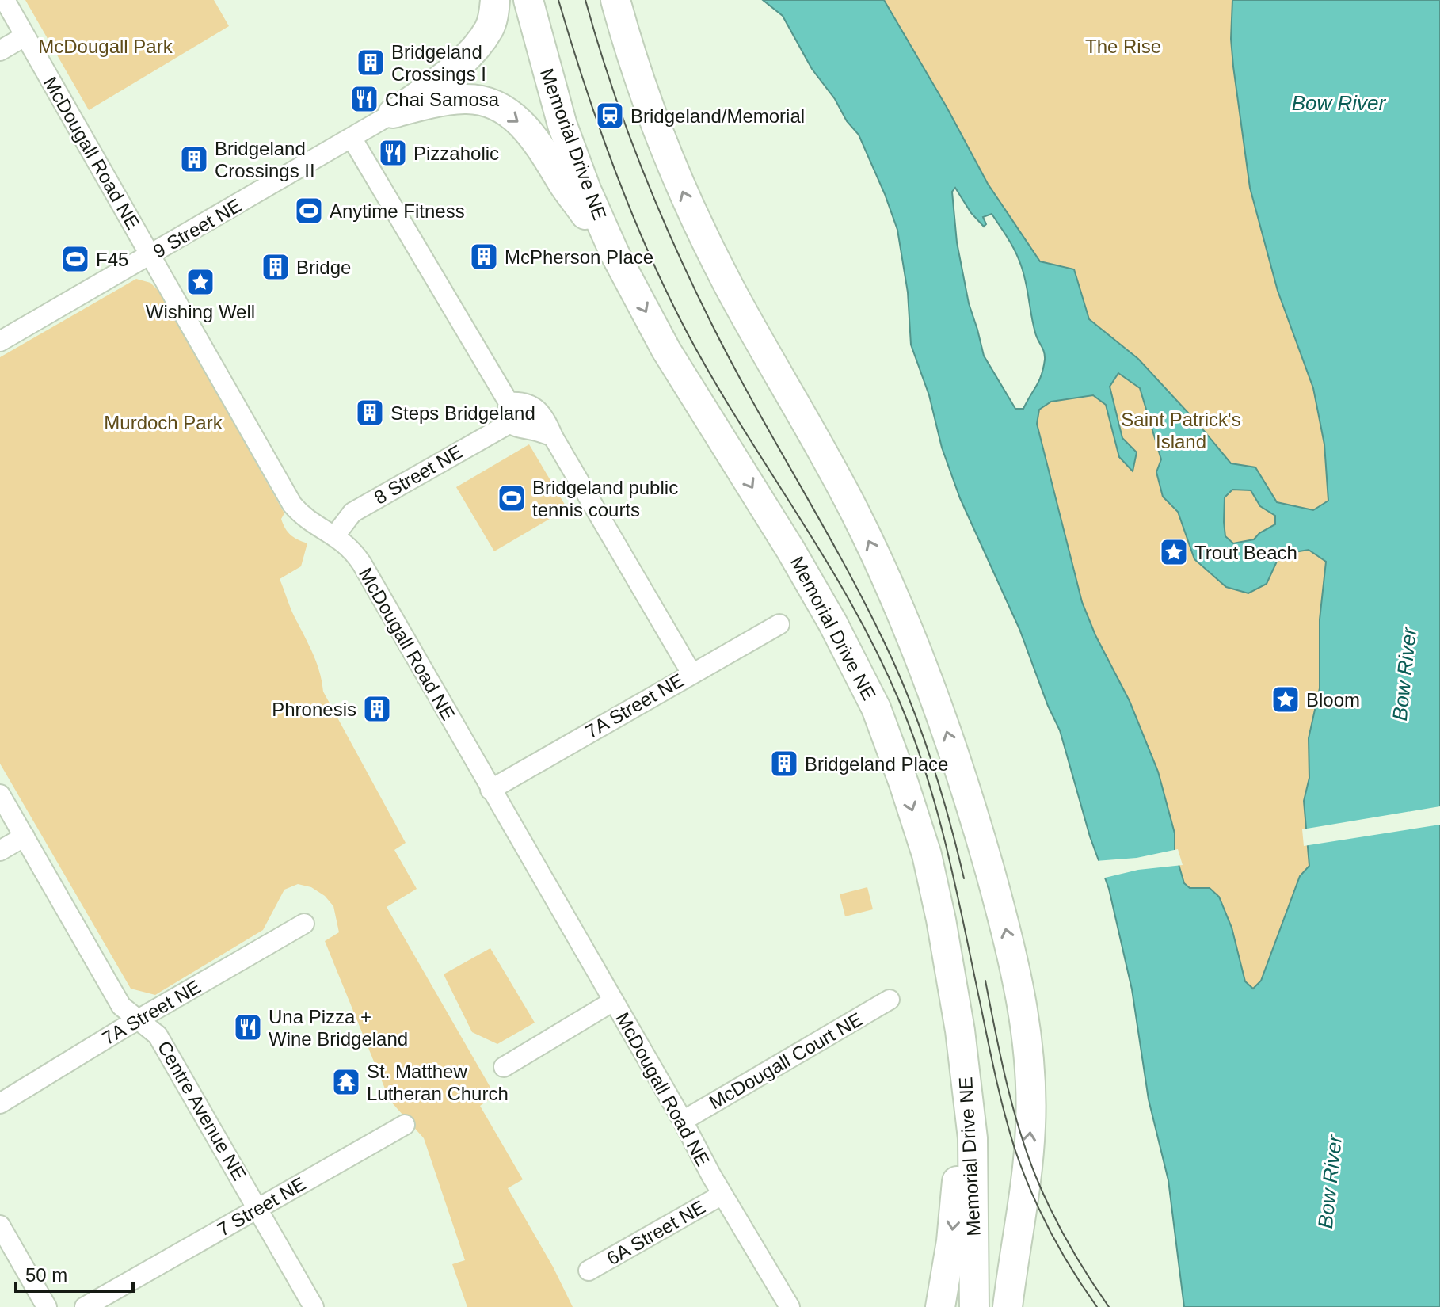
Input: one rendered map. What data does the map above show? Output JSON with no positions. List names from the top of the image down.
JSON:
{
  "streets": {
    "highway": ["Memorial Drive NE"],
    "street": [
      "McDougall Road NE",
      "9 Street NE",
      "8 Street NE",
      "7A Street NE",
      "McDougall Court NE",
      "Centre Avenue NE",
      "7 Street NE",
      "6A Street NE"
    ]
  },
  "crossings": [
    ["McDougall Road NE", "9 Street NE"],
    ["McDougall Road NE", "8 Street NE"],
    ["McDougall Road NE", "7A Street NE"],
    ["McDougall Road NE", "McDougall Court NE"],
    ["McDougall Road NE", "6A Street NE"],
    ["7A Street NE", "Centre Avenue NE"],
    ["Centre Avenue NE", "7 Street NE"]
  ],
  "water": ["Bow River"],
  "parks": [
    "McDougall Park",
    "The Rise",
    "Saint Patrick's Island",
    "Murdoch Park"
  ],
  "places": {
    "building": [
      "Bridgeland Crossings I",
      "Bridgeland Crossings II",
      "McPherson Place",
      "Bridge",
      "Steps Bridgeland",
      "Phronesis",
      "Bridgeland Place"
    ],
    "restaurant": ["Chai Samosa", "Pizzaholic", "Una Pizza + Wine Bridgeland"],
    "station": ["Bridgeland/Memorial"],
    "sports": ["Anytime Fitness", "F45", "Bridgeland public tennis courts"],
    "place": ["Wishing Well", "Trout Beach", "Bloom"],
    "temple": ["St. Matthew Lutheran Church"]
  },
  "scale_bar": "50 m"
}
